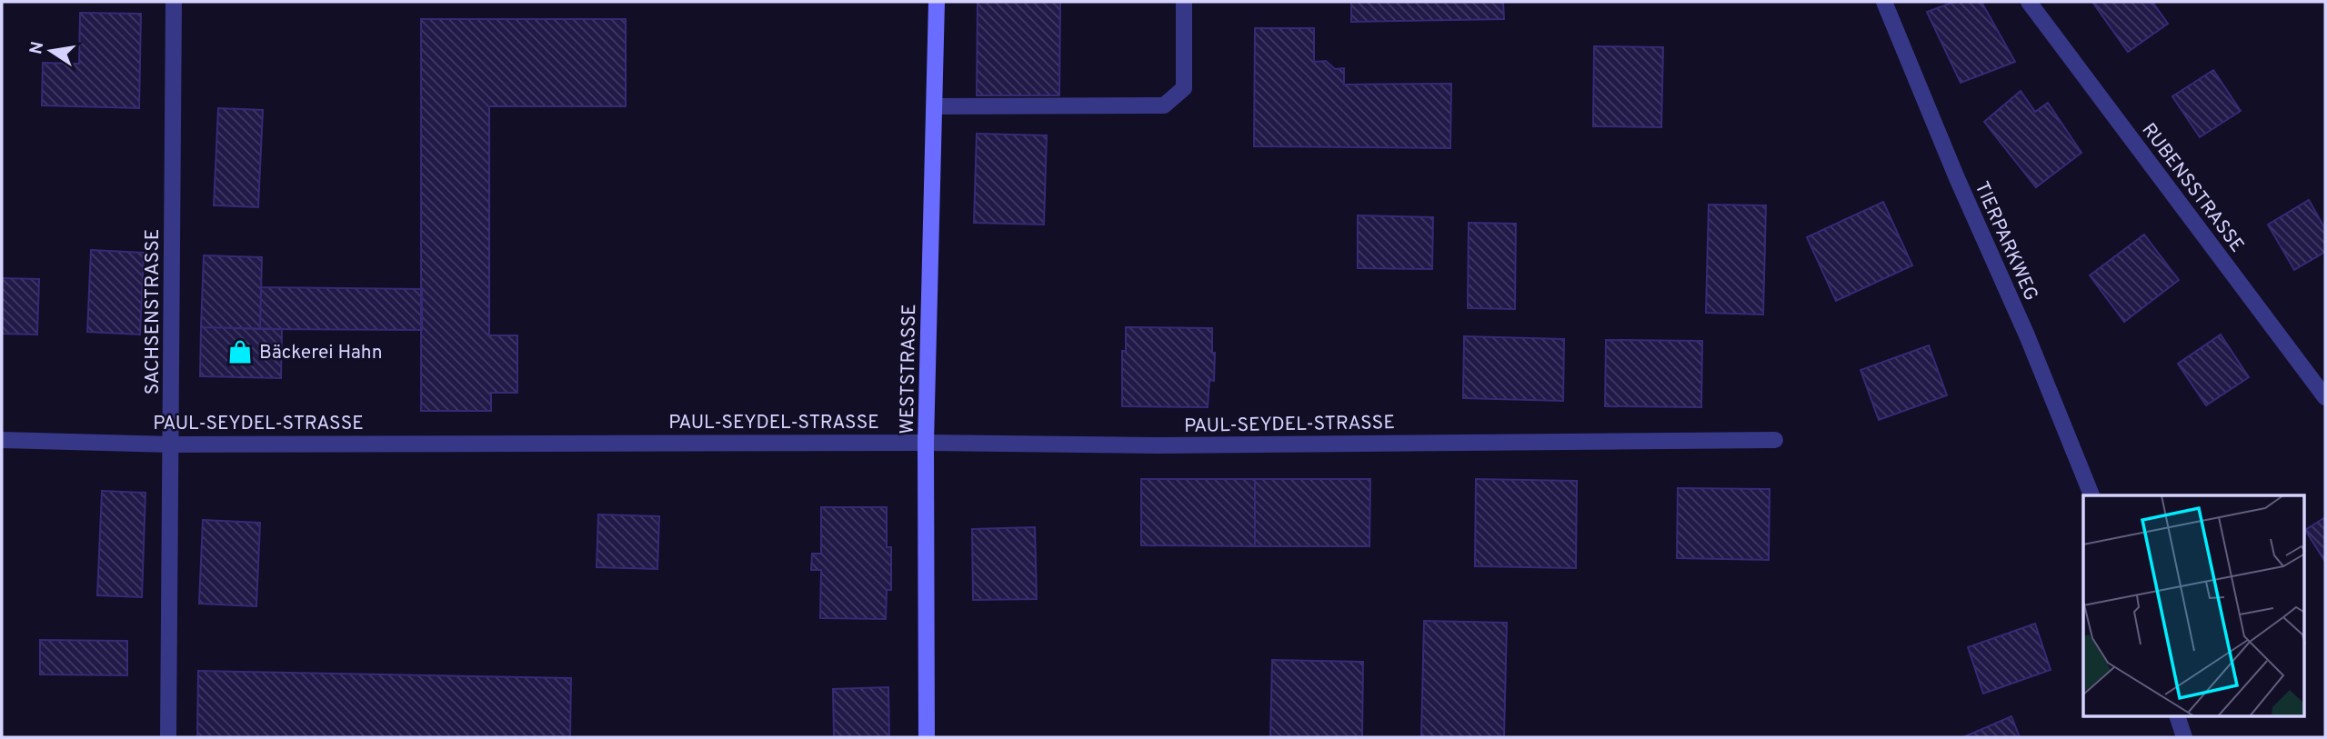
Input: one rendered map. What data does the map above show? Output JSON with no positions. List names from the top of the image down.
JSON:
{
  "streets": {
    "main road": ["WESTSTRASSE"],
    "street": [
      "RUBENSSTRASSE",
      "TIERPARKWEG",
      "SACHSENSTRASSE",
      "PAUL-SEYDEL-STRASSE"
    ]
  },
  "crossings": [
    ["SACHSENSTRASSE", "PAUL-SEYDEL-STRASSE"],
    ["WESTSTRASSE", "PAUL-SEYDEL-STRASSE"]
  ],
  "places": {
    "shop": ["Bäckerei Hahn"]
  },
  "north": "left"
}
